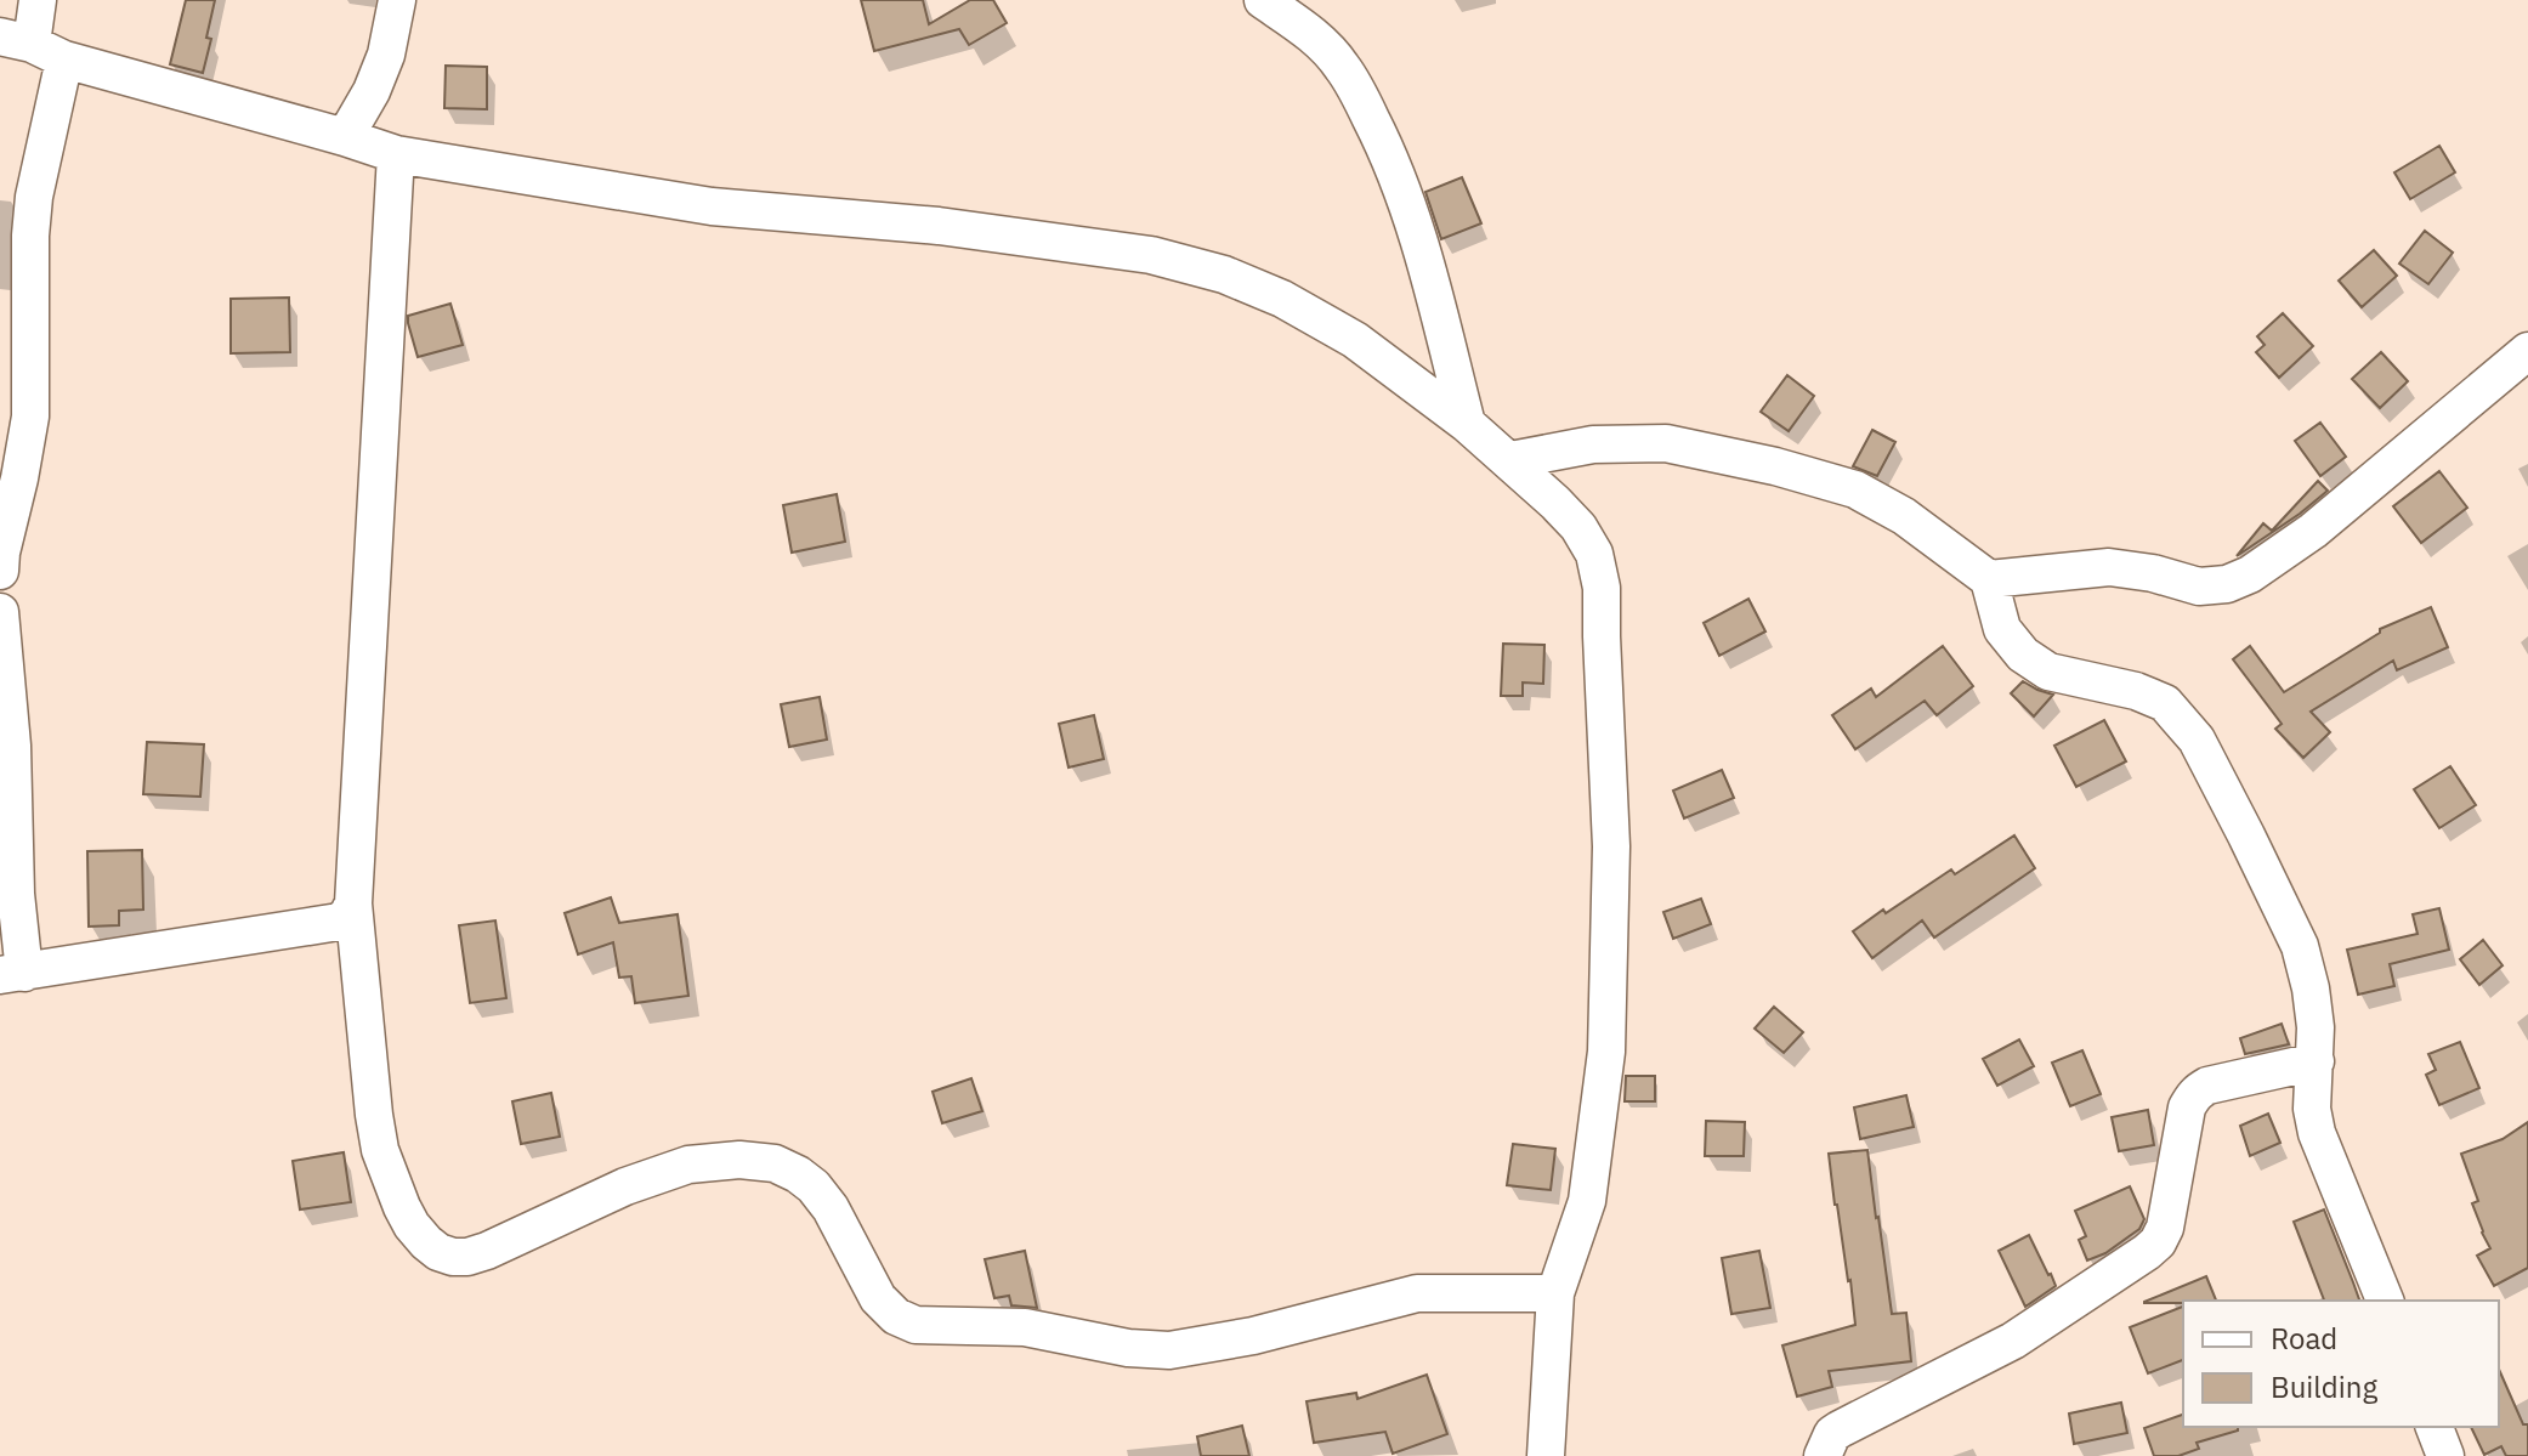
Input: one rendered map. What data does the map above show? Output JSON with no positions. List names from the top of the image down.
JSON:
{
  "legend": ["Road", "Building"]
}
